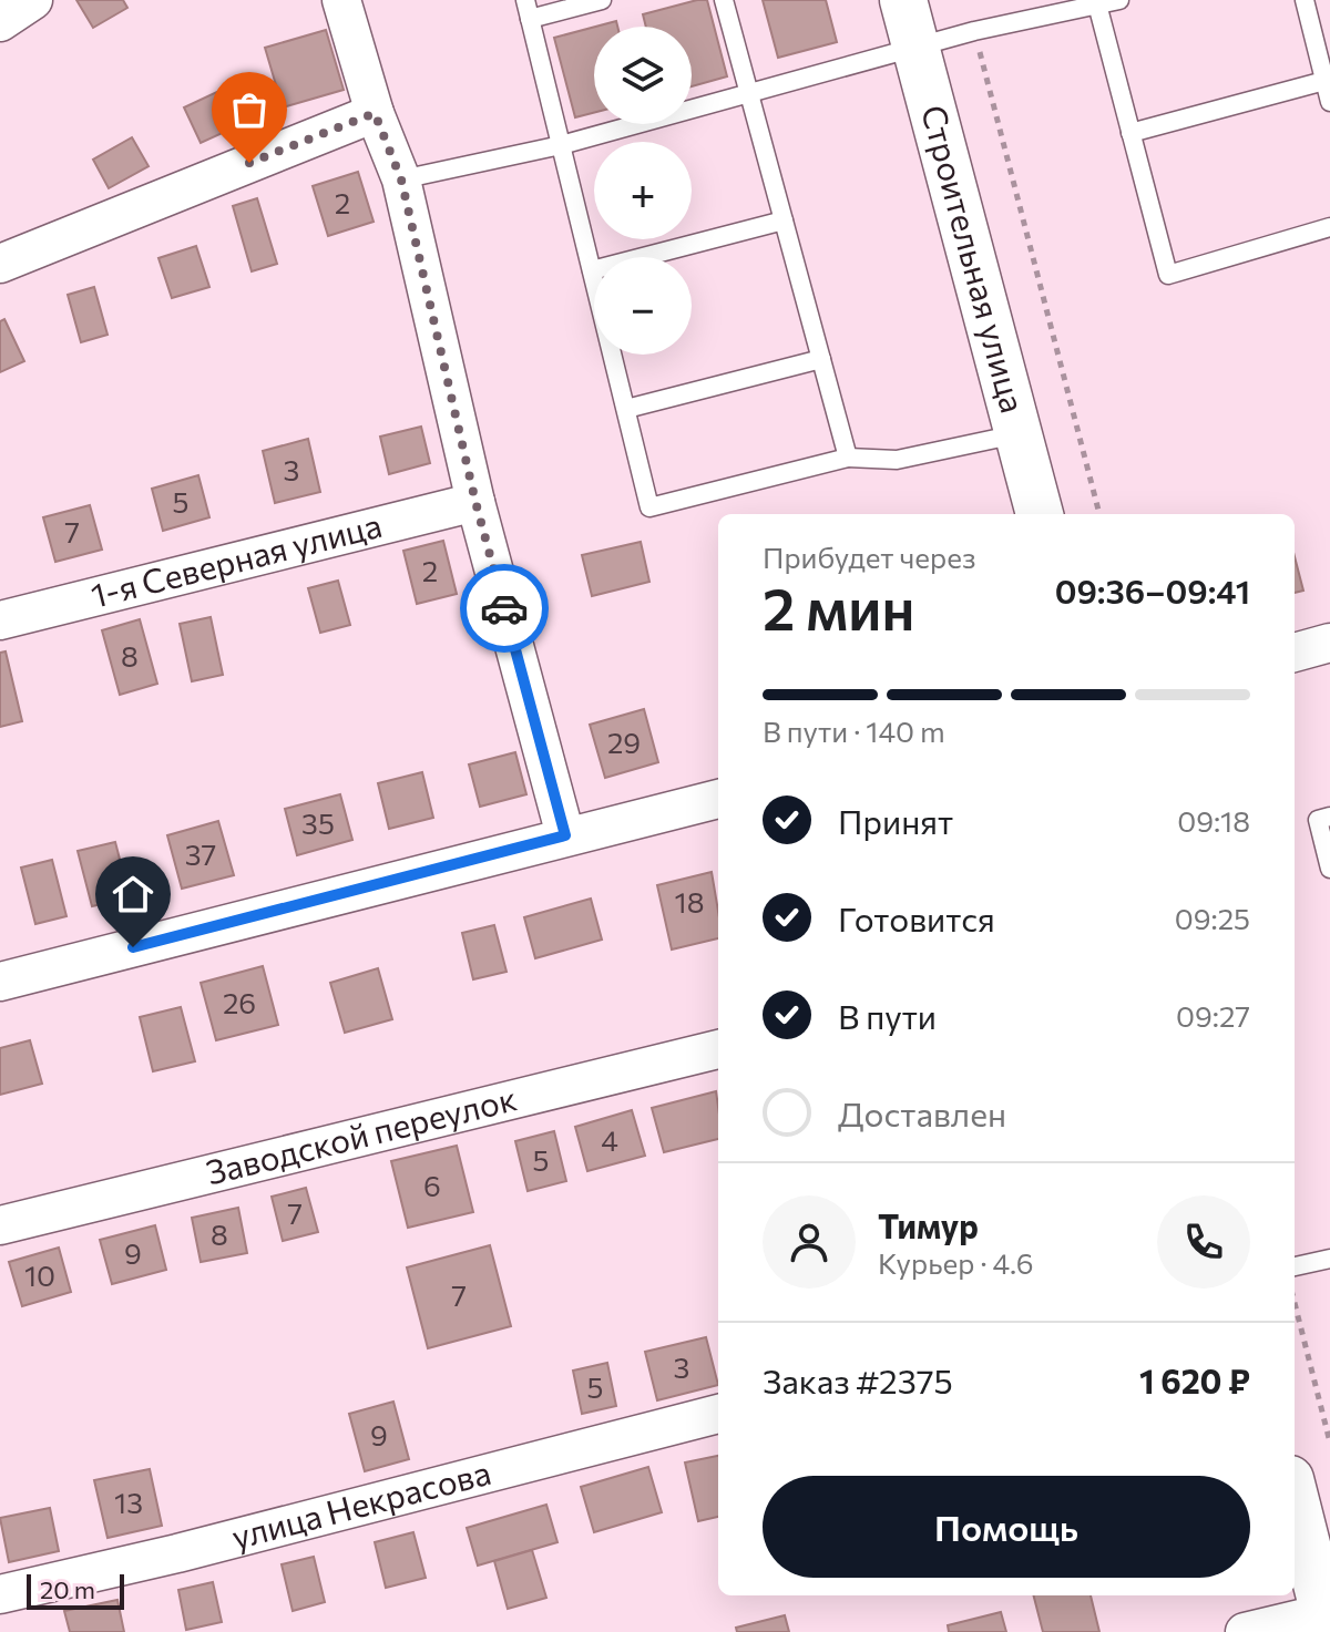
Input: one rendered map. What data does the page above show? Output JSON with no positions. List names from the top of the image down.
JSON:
{
  "streets": {
    "street": [
      "Строительная улица",
      "1-я Северная улица",
      "Заводской переулок",
      "улица Некрасова"
    ]
  },
  "house_numbers": [
    "2",
    "3",
    "5",
    "7",
    "2",
    "8",
    "29",
    "35",
    "37",
    "18",
    "26",
    "4",
    "5",
    "6",
    "7",
    "8",
    "9",
    "10",
    "7",
    "3",
    "5",
    "9",
    "13"
  ],
  "scale_bar": "20 m",
  "page": {
    "map_buttons": ["+", "−"],
    "heading": ["2 мин", "Прибудет через", "09:36–09:41"],
    "panel": [
      "Тимур",
      "Курьер · 4.6",
      "Заказ #2375",
      "1 620 ₽"
    ],
    "bar": "В пути · 140 m",
    "list": [
      ["Принят", "09:18"],
      ["Готовится", "09:25"],
      ["В пути", "09:27"],
      "Доставлен"
    ],
    "buttons": "Помощь",
    "scale": "20 m"
  }
}
